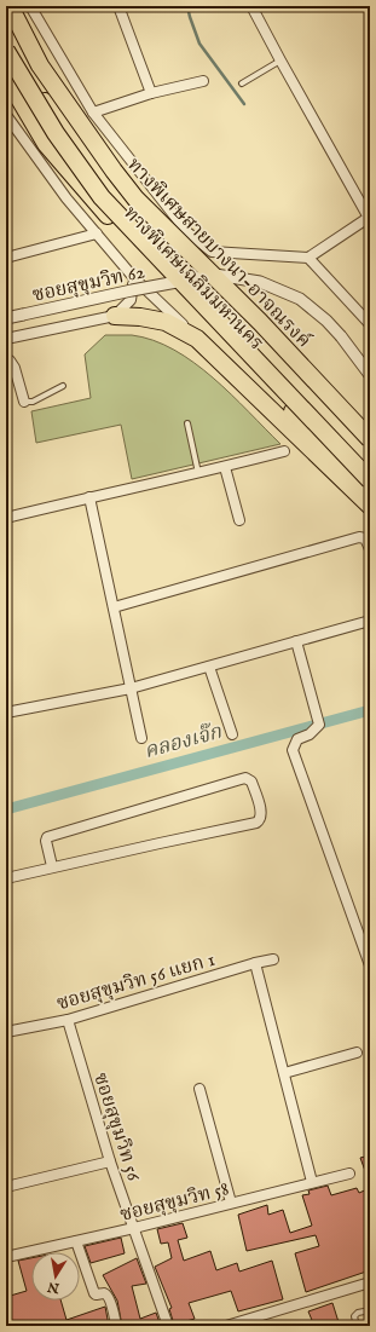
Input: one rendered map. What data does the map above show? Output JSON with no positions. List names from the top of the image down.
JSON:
{
  "streets": {
    "highway": ["ทางพิเศษสายบางนา-อาจณรงค์", "ทางพิเศษเฉลิมมหานคร"],
    "street": [
      "ซอยสุขุมวิท 62",
      "ซอยสุขุมวิท 56 แยก 1",
      "ซอยสุขุมวิท 56",
      "ซอยสุขุมวิท 58"
    ]
  },
  "crossings": [
    ["ซอยสุขุมวิท 56 แยก 1", "ซอยสุขุมวิท 56"],
    ["ซอยสุขุมวิท 56", "ซอยสุขุมวิท 58"]
  ],
  "water": ["คลองเจ๊ก"],
  "north": "bottom"
}
